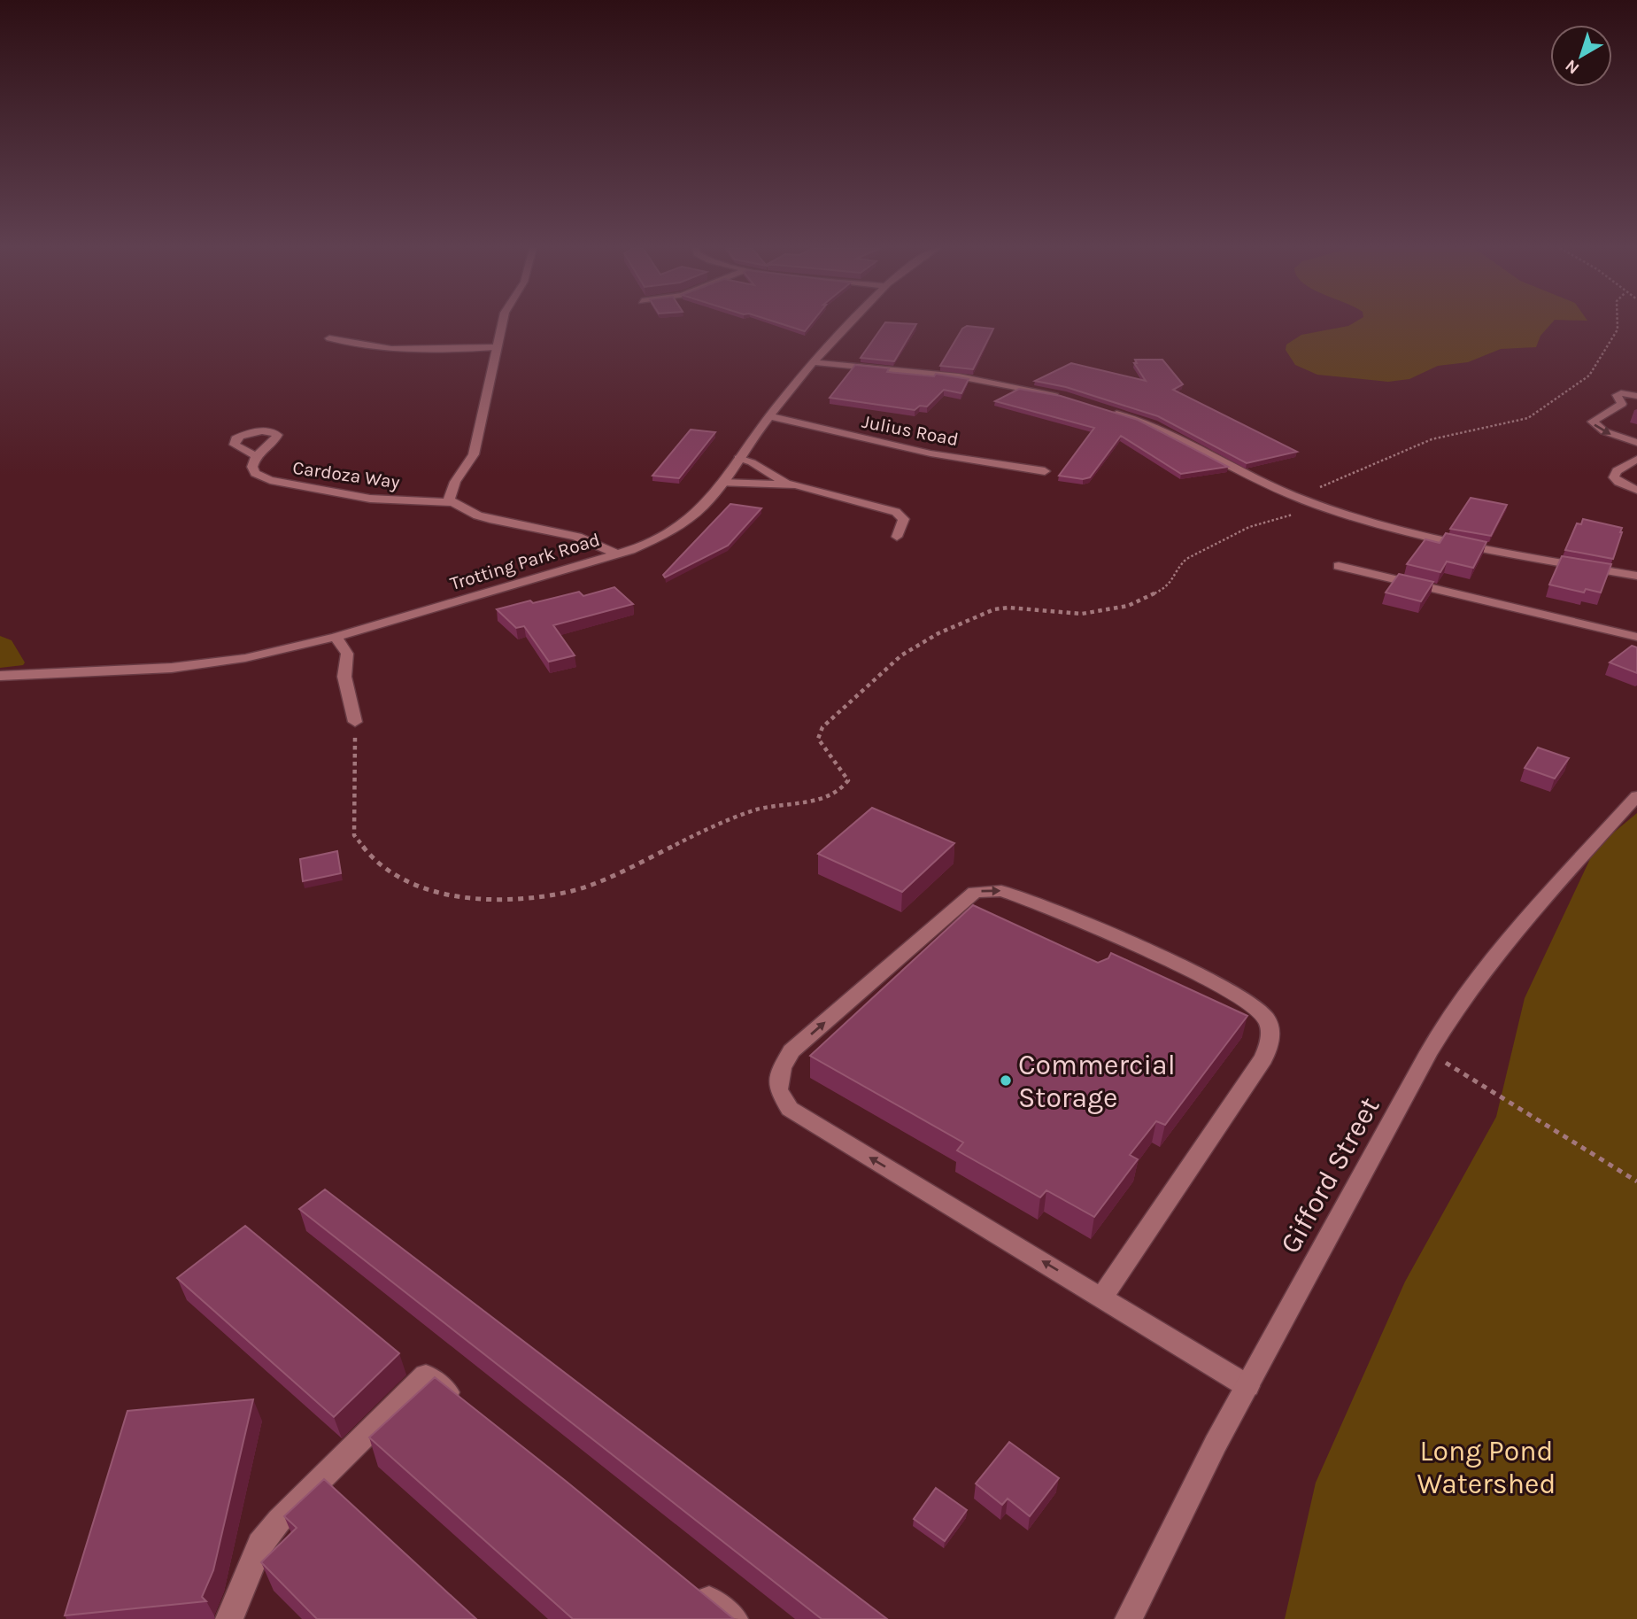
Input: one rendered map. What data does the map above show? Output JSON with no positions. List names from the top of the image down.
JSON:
{
  "streets": {
    "street": [
      "Julius Road",
      "Cardoza Way",
      "Trotting Park Road",
      "Gifford Street"
    ]
  },
  "crossings": [
    ["Julius Road", "Trotting Park Road"]
  ],
  "parks": ["Long Pond Watershed"],
  "places": ["Commercial Storage"],
  "north": "bottom left"
}
